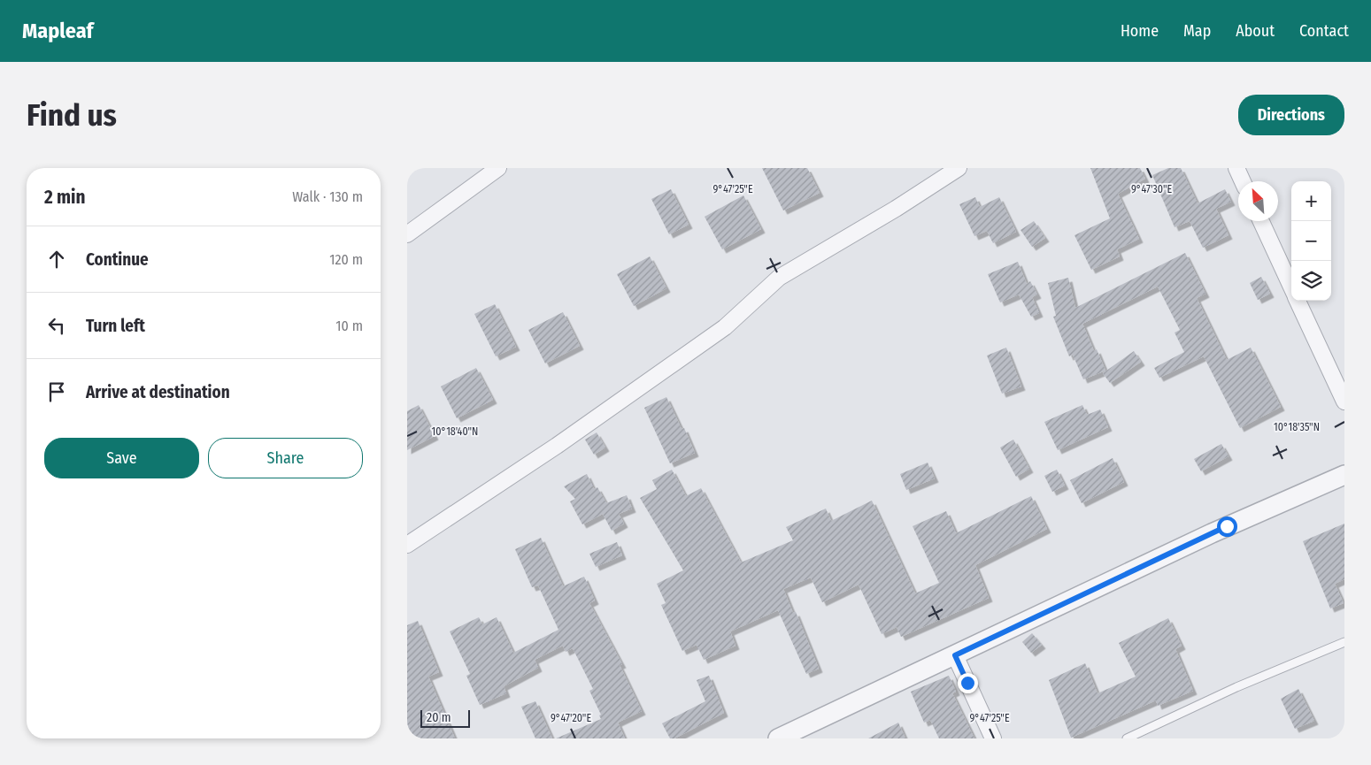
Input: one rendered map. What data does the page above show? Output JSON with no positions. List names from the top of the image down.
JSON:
{
  "scale_bar": "20 m",
  "north": "top left",
  "page": {
    "header": "Mapleaf",
    "nav": [
      "Home",
      "Map",
      "About",
      "Contact"
    ],
    "buttons": [
      "Directions",
      ["Save", "Share"]
    ],
    "title": "Find us",
    "heading": ["2 min", "Walk · 130 m"],
    "map_buttons": ["+", "−"],
    "list": [
      ["Continue", "120 m"],
      ["Turn left", "10 m"],
      "Arrive at destination"
    ],
    "scale": "20 m"
  },
  "coordinates": [
    "9°47'25\"E",
    "9°47'30\"E",
    "10°18'35\"N",
    "10°18'40\"N",
    "9°47'20\"E"
  ]
}
